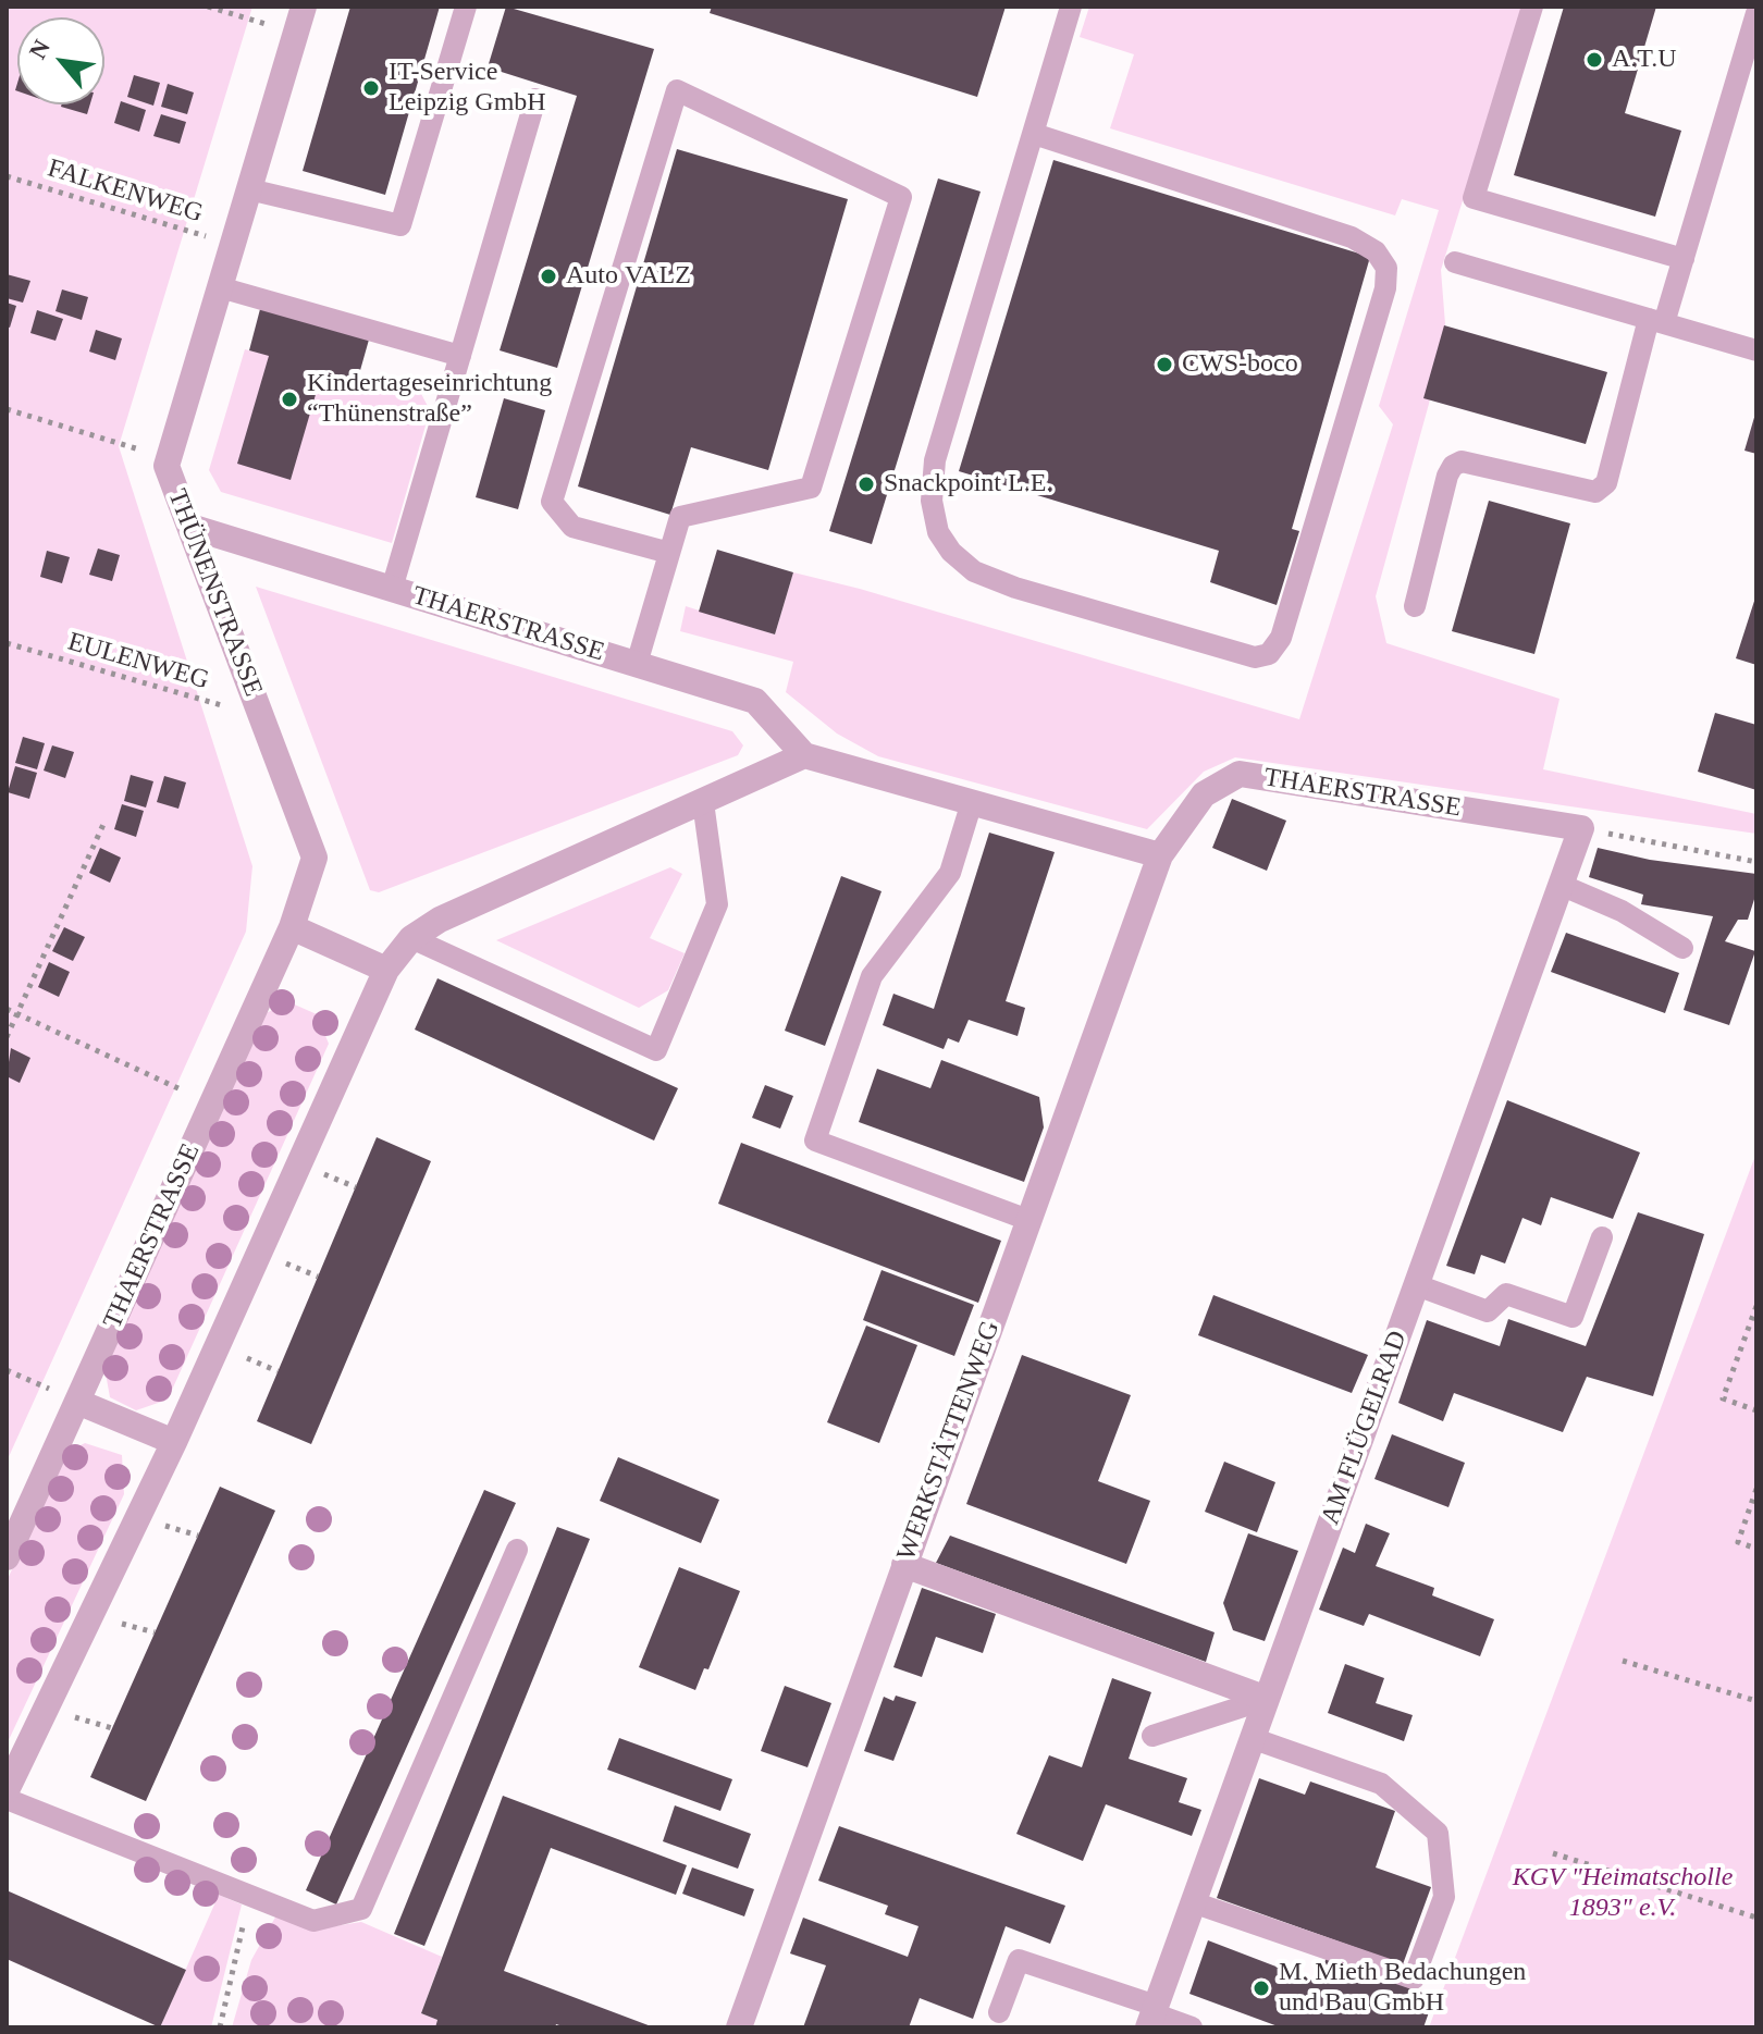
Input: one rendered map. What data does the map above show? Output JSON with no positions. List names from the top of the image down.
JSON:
{
  "streets": {
    "street": [
      "THÜNENSTRASSE",
      "THAERSTRASSE",
      "AM FLÜGELRAD",
      "WERKSTÄTTENWEG"
    ],
    "path": ["FALKENWEG", "EULENWEG"]
  },
  "crossings": [
    ["FALKENWEG", "THÜNENSTRASSE"],
    ["THÜNENSTRASSE", "THAERSTRASSE"],
    ["THÜNENSTRASSE", "EULENWEG"],
    ["THAERSTRASSE", "AM FLÜGELRAD"],
    ["THAERSTRASSE", "WERKSTÄTTENWEG"]
  ],
  "parks": ["KGV \"Heimatscholle 1893\" e.V."],
  "places": [
    "A.T.U",
    "IT-Service Leipzig GmbH",
    "Auto VALZ",
    "CWS-boco",
    "Kindertageseinrichtung “Thünenstraße”",
    "Snackpoint L.E.",
    "M. Mieth Bedachungen und Bau GmbH"
  ],
  "north": "top left"
}
